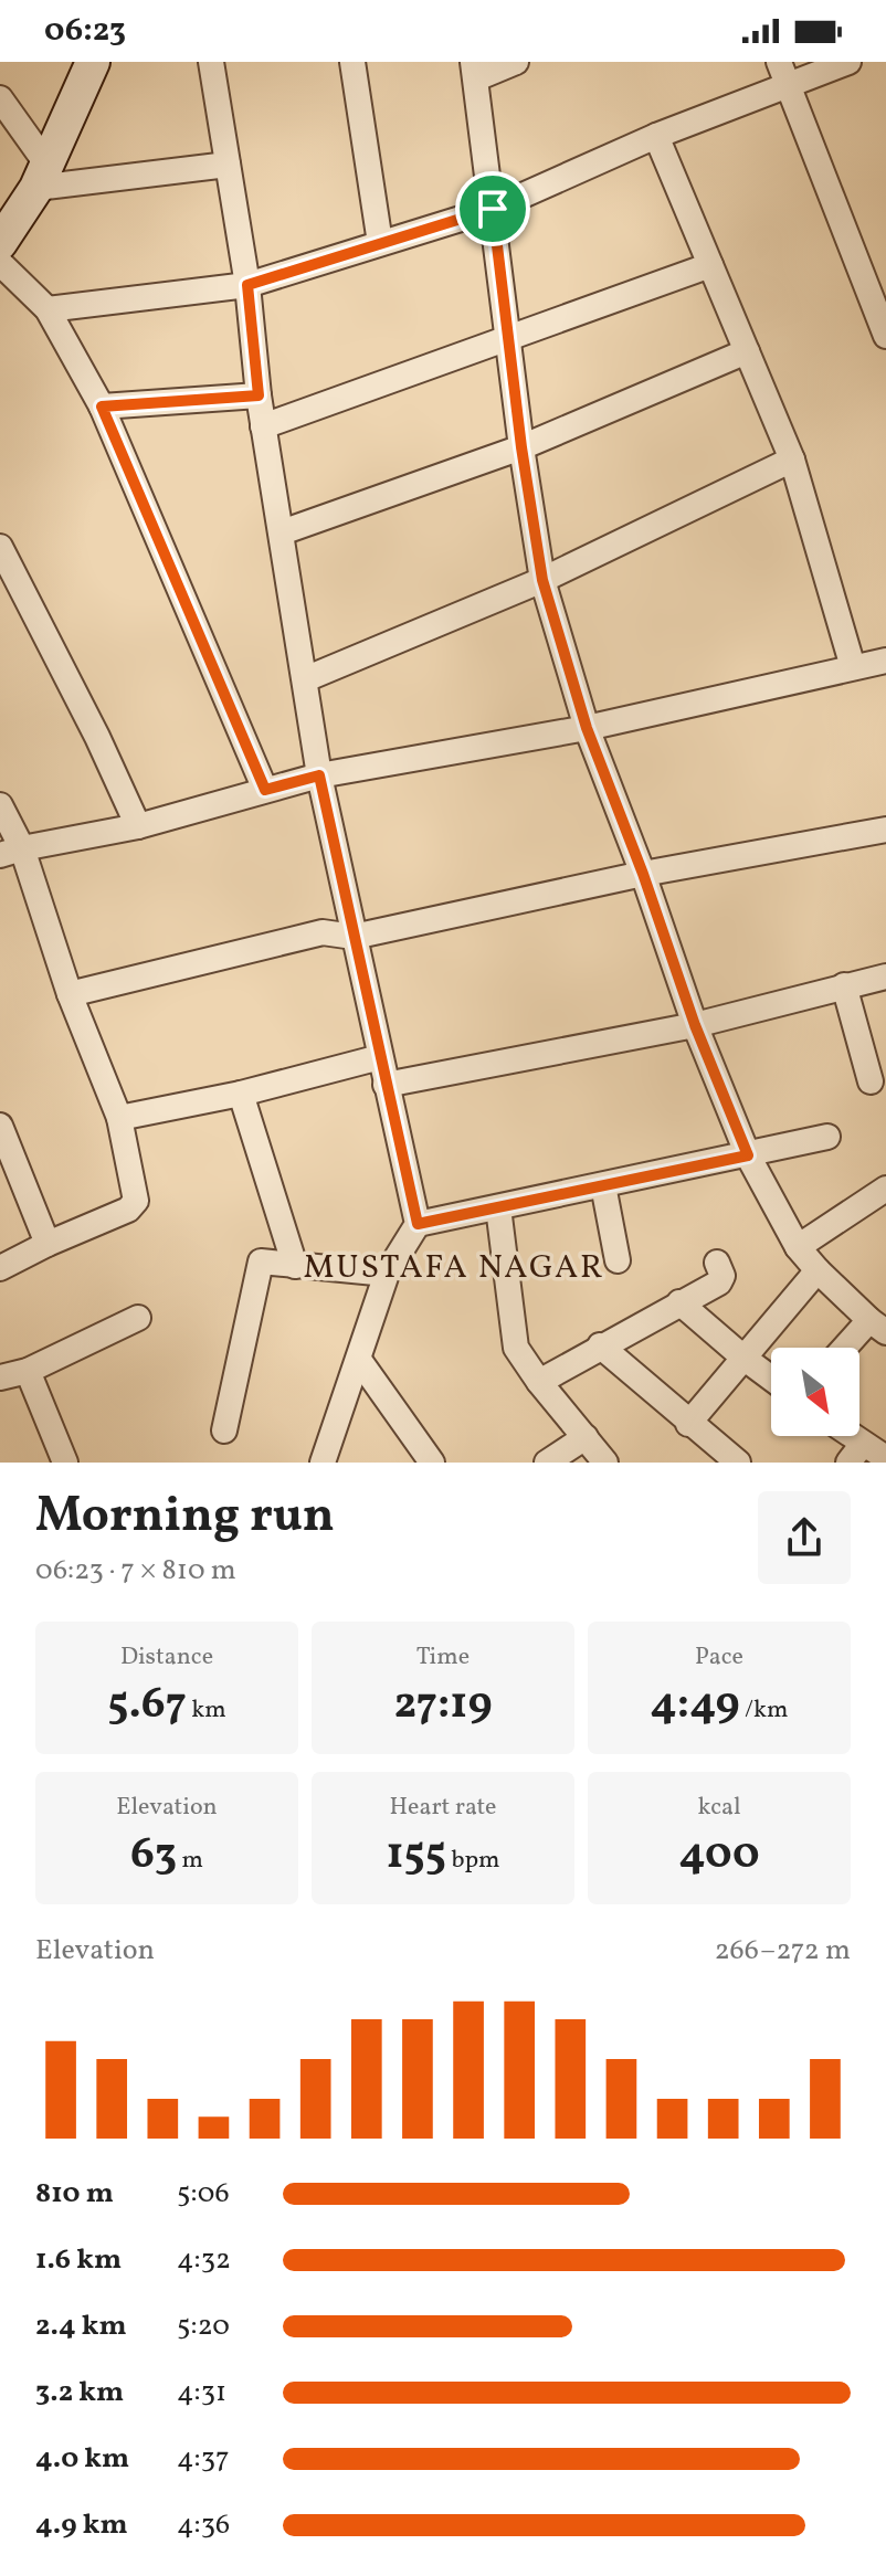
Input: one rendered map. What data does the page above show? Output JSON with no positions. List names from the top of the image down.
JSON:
{
  "districts": ["MUSTAFA NAGAR"],
  "north": "bottom right",
  "page": {
    "status": "06:23",
    "heading": ["Morning run", "06:23 · 7 × 810 m"],
    "stats": [
      ["Distance", "5.67 km"],
      ["Time", "27:19"],
      ["Pace", "4:49 /km"],
      ["Elevation", "63 m"],
      ["Heart rate", "155 bpm"],
      ["kcal", "400"]
    ],
    "chart": ["Elevation", "266–272 m"],
    "list": [
      {
        "name": "810 m",
        "note": "5:06"
      },
      {
        "name": "1.6 km",
        "note": "4:32"
      },
      {
        "name": "2.4 km",
        "note": "5:20"
      },
      {
        "name": "3.2 km",
        "note": "4:31"
      },
      {
        "name": "4.0 km",
        "note": "4:37"
      },
      {
        "name": "4.9 km",
        "note": "4:36"
      }
    ]
  }
}
